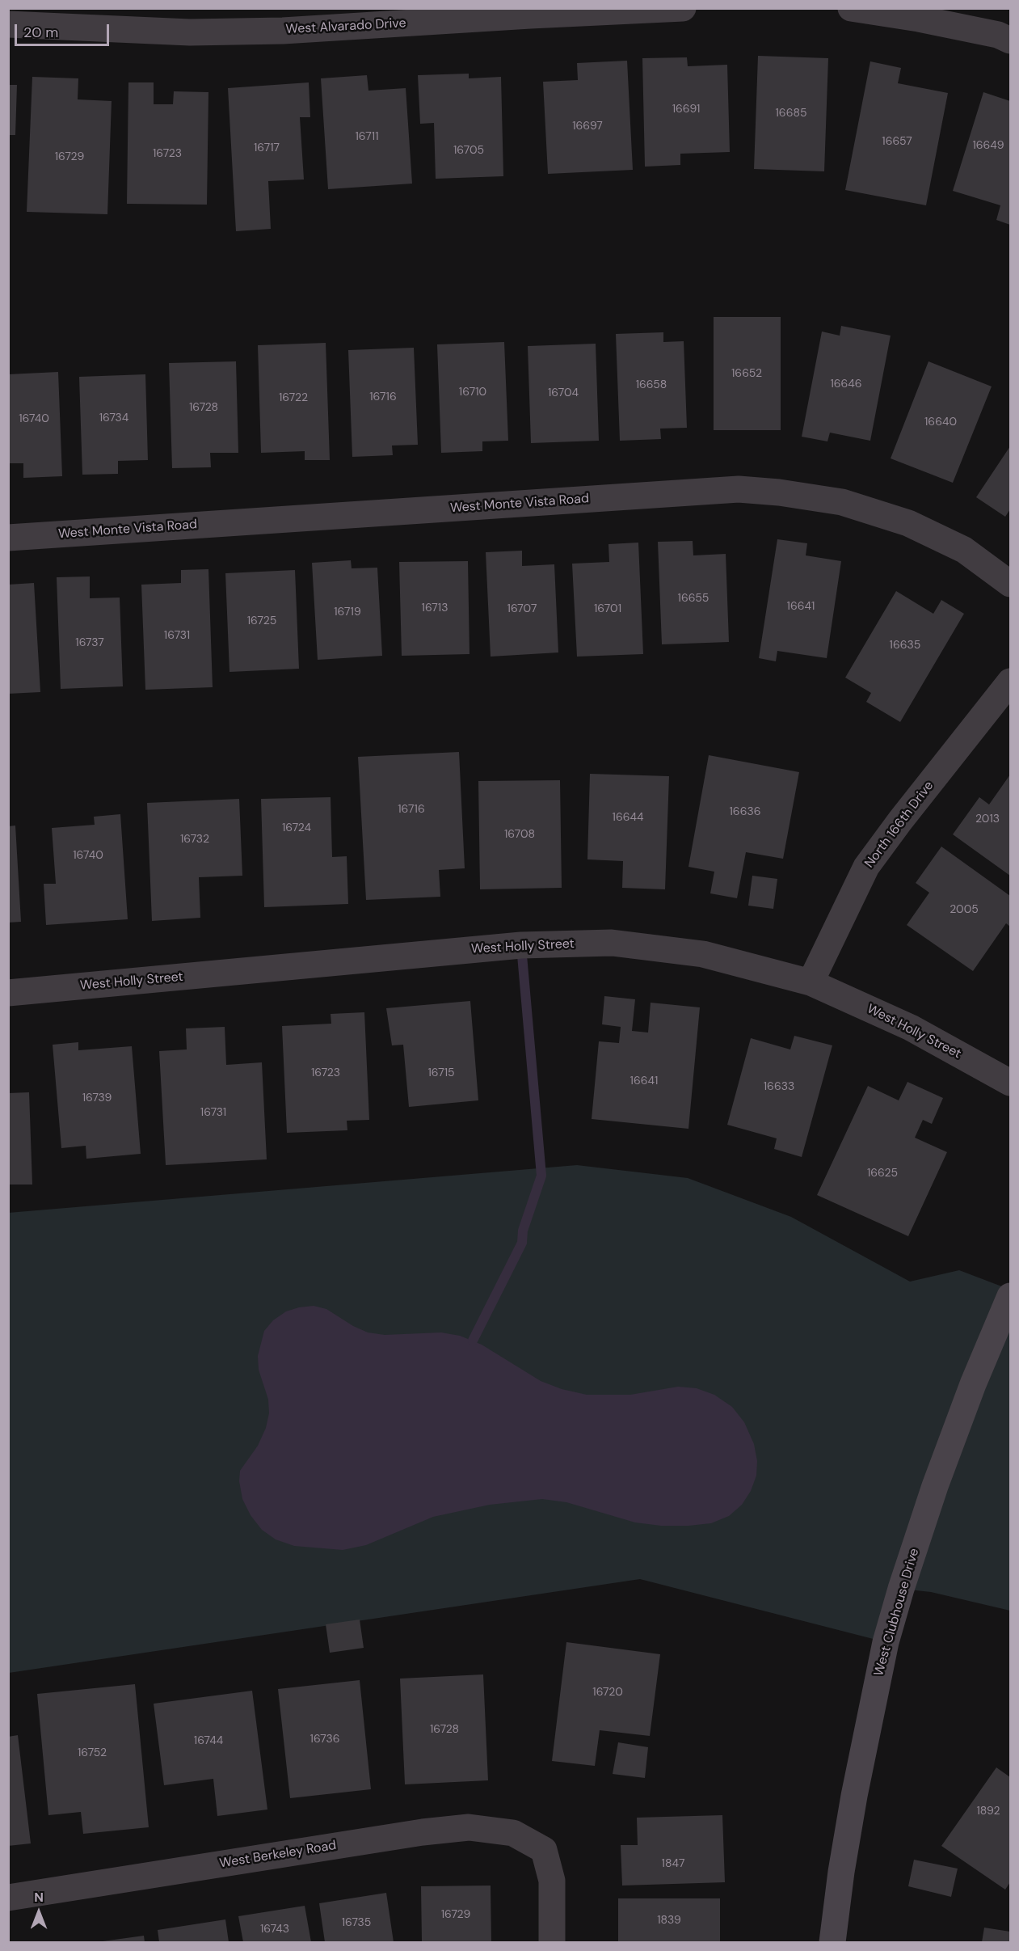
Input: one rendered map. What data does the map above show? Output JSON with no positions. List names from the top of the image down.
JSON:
{
  "streets": {
    "street": [
      "West Alvarado Drive",
      "West Monte Vista Road",
      "North 166th Drive",
      "West Holly Street",
      "West Clubhouse Drive",
      "West Berkeley Road"
    ]
  },
  "crossings": [
    ["North 166th Drive", "West Holly Street"]
  ],
  "house_numbers": [
    "16691",
    "16685",
    "16697",
    "16711",
    "16657",
    "16649",
    "16717",
    "16705",
    "16723",
    "16729",
    "16652",
    "16646",
    "16658",
    "16710",
    "16704",
    "16716",
    "16722",
    "16728",
    "16734",
    "16740",
    "16640",
    "16655",
    "16641",
    "16713",
    "16707",
    "16701",
    "16719",
    "16725",
    "16731",
    "16737",
    "16635",
    "16716",
    "16636",
    "16644",
    "2013",
    "16724",
    "16708",
    "16732",
    "16740",
    "2005",
    "16723",
    "16715",
    "16641",
    "16633",
    "16739",
    "16731",
    "16625",
    "16720",
    "16728",
    "16736",
    "16744",
    "16752",
    "1892",
    "1847",
    "16729",
    "1839",
    "16735",
    "16743"
  ],
  "scale_bar": "20 m",
  "north": "top"
}
